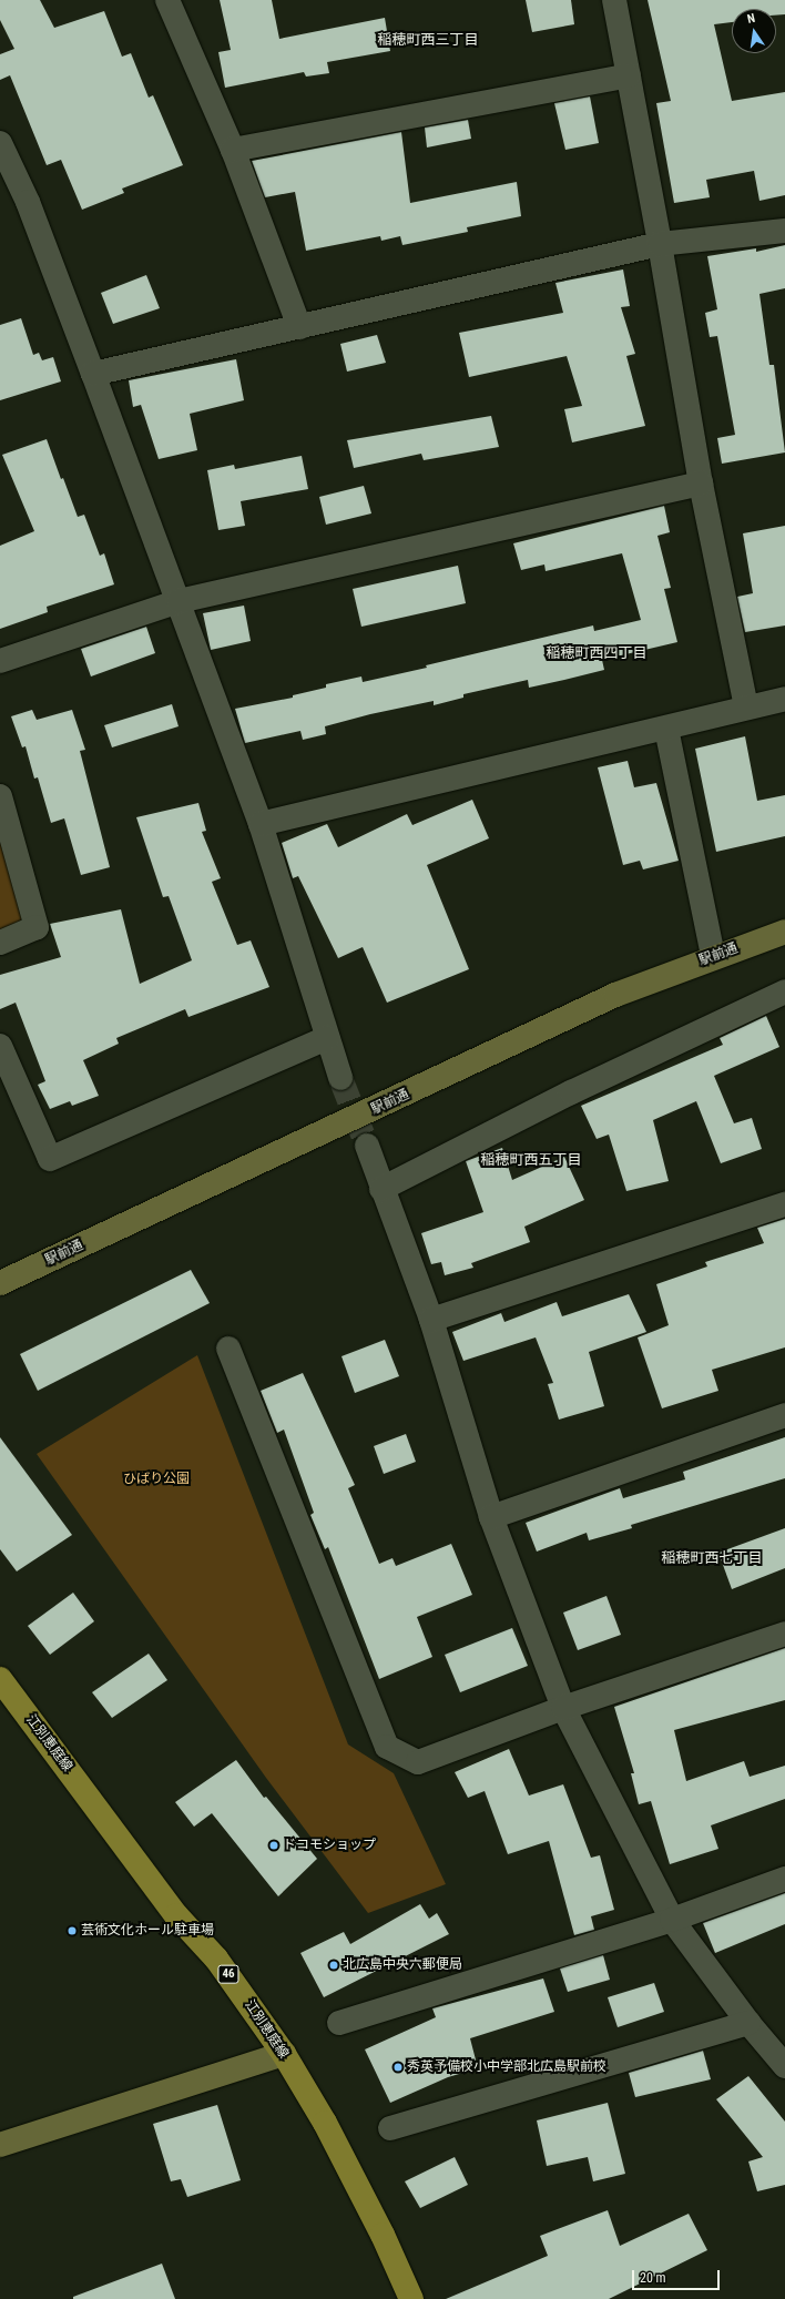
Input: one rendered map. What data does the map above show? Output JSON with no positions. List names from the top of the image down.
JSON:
{
  "streets": {
    "main road": ["江別恵庭線", "46"],
    "street": ["駅前通"]
  },
  "districts": [
    "稲穂町西三丁目",
    "稲穂町西四丁目",
    "稲穂町西五丁目",
    "稲穂町西七丁目"
  ],
  "parks": ["ひばり公園"],
  "places": [
    "ドコモショップ",
    "芸術文化ホール駐車場",
    "北広島中央六郵便局",
    "秀英予備校小中学部北広島駅前校"
  ],
  "scale_bar": "20 m",
  "north": "top"
}
